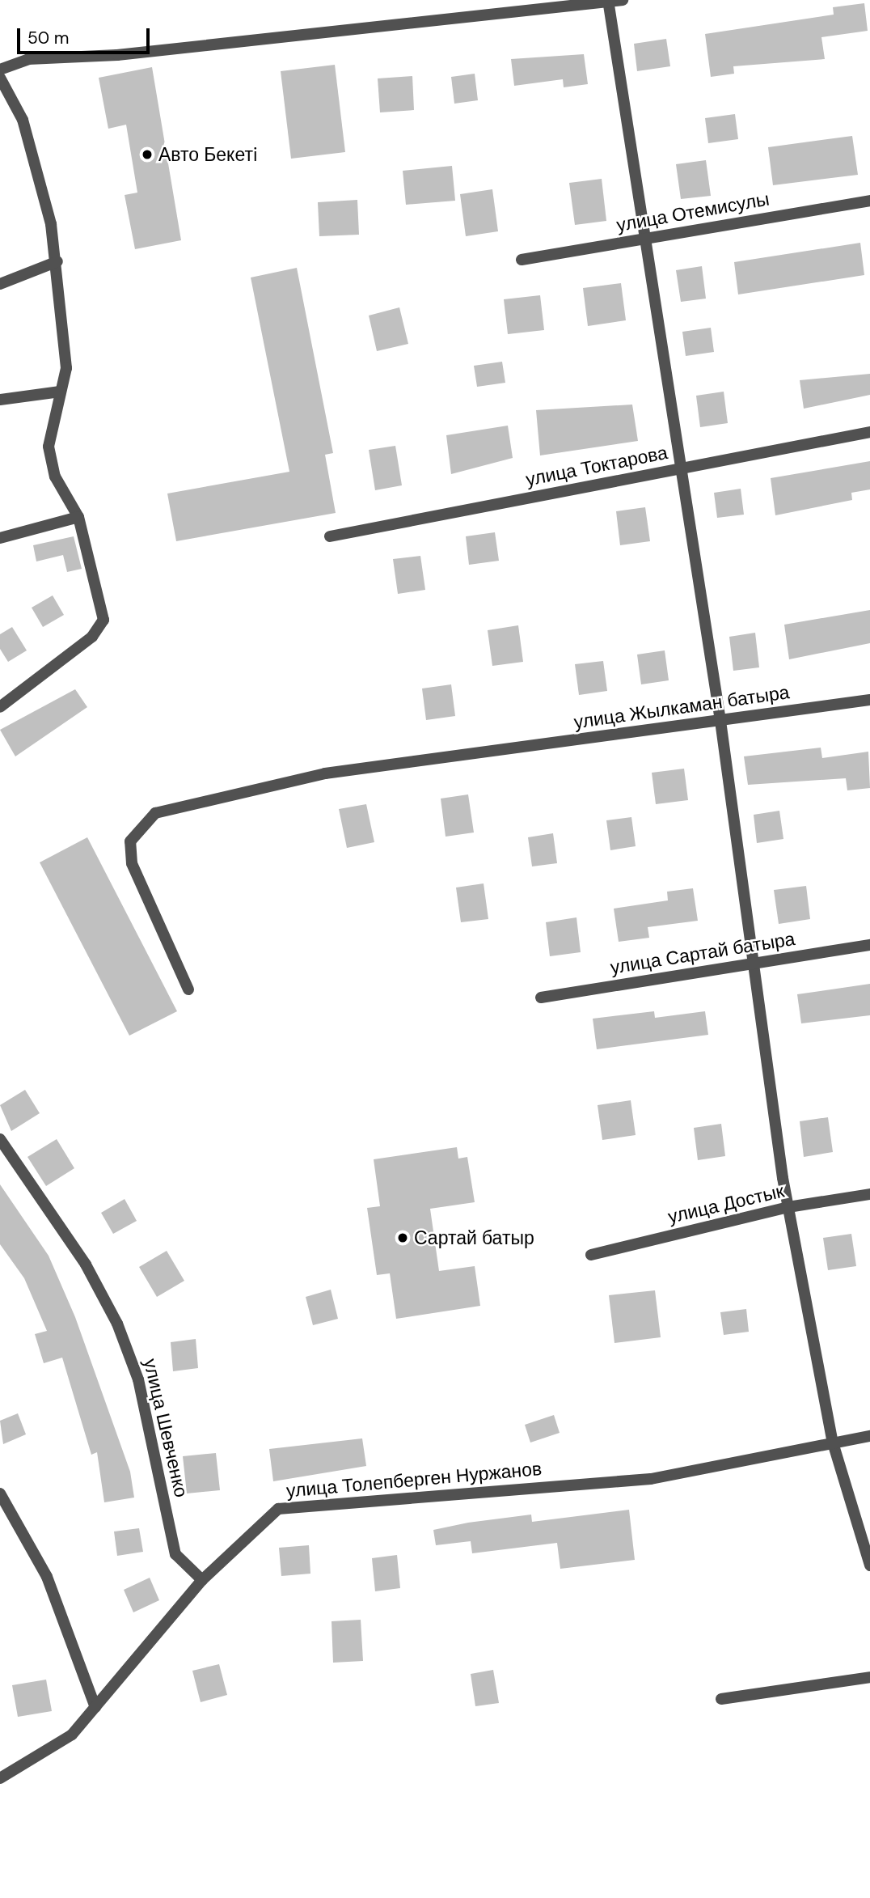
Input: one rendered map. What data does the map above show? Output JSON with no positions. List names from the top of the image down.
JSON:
{
  "streets": {
    "street": [
      "улица Отемисулы",
      "улица Токтарова",
      "улица Жылкаман батыра",
      "улица Сартай батыра",
      "улица Достык",
      "улица Шевченко",
      "улица Толепберген Нуржанов"
    ]
  },
  "crossings": [
    ["улица Шевченко", "улица Толепберген Нуржанов"]
  ],
  "places": ["Авто Бекетi", "Сартай батыр"],
  "scale_bar": "50 m"
}
